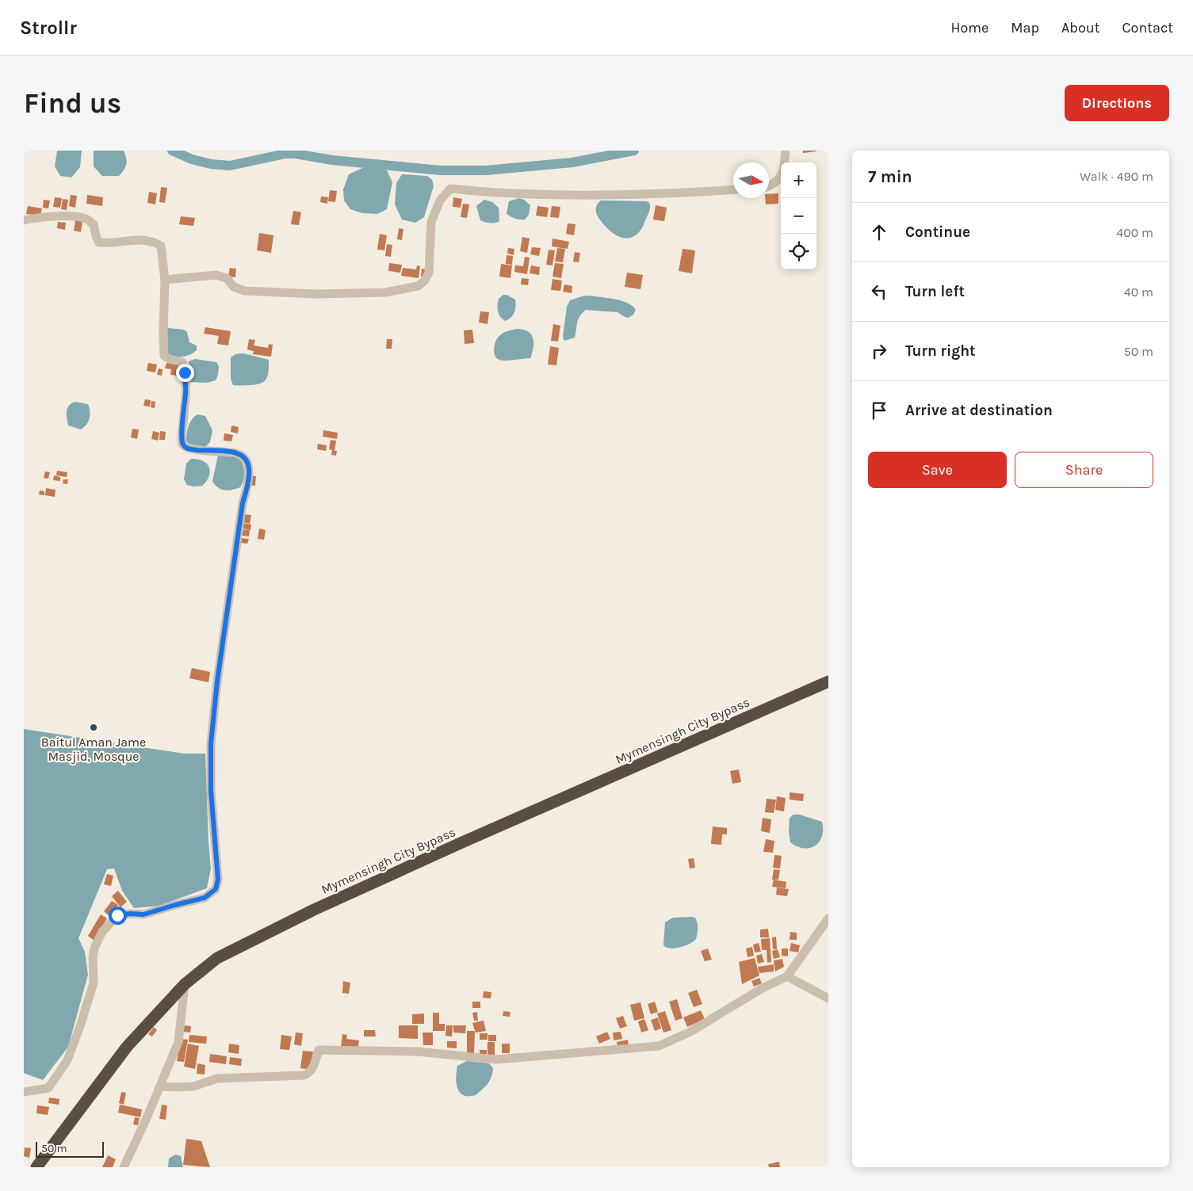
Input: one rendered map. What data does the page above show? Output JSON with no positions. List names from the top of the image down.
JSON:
{
  "streets": {
    "highway": ["Mymensingh City Bypass"]
  },
  "places": ["Baitul Aman Jame Masjid, Mosque"],
  "scale_bar": "50 m",
  "north": "right",
  "page": {
    "header": "Strollr",
    "nav": [
      "Home",
      "Map",
      "About",
      "Contact"
    ],
    "buttons": [
      "Directions",
      ["Save", "Share"]
    ],
    "title": "Find us",
    "heading": ["7 min", "Walk · 490 m"],
    "map_buttons": ["+", "−"],
    "list": [
      ["Continue", "400 m"],
      ["Turn left", "40 m"],
      ["Turn right", "50 m"],
      "Arrive at destination"
    ],
    "scale": "50 m"
  }
}
